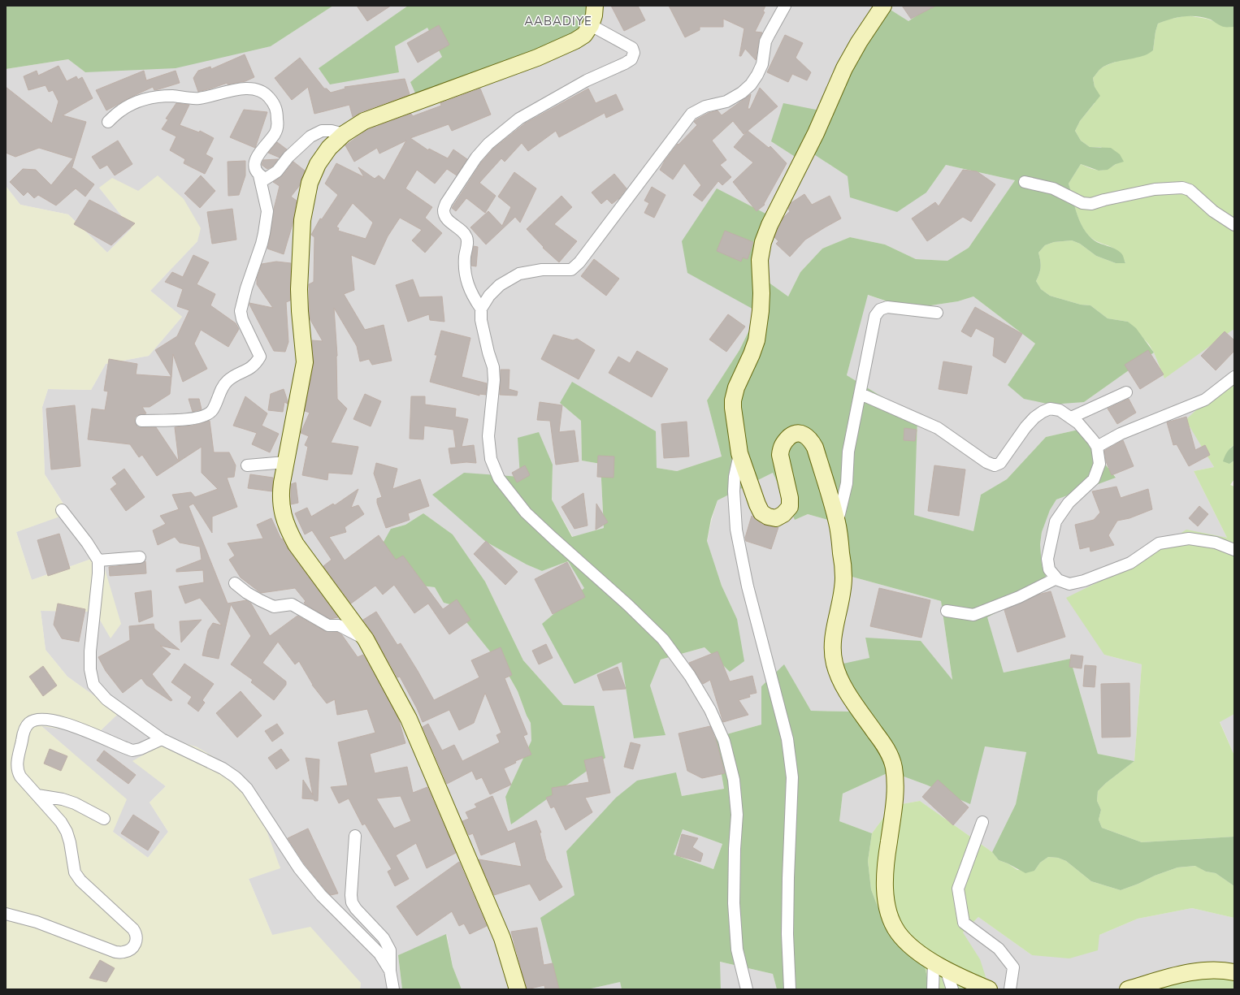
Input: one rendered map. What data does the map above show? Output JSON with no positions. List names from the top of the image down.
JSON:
{
  "districts": ["AABADIYE"]
}
